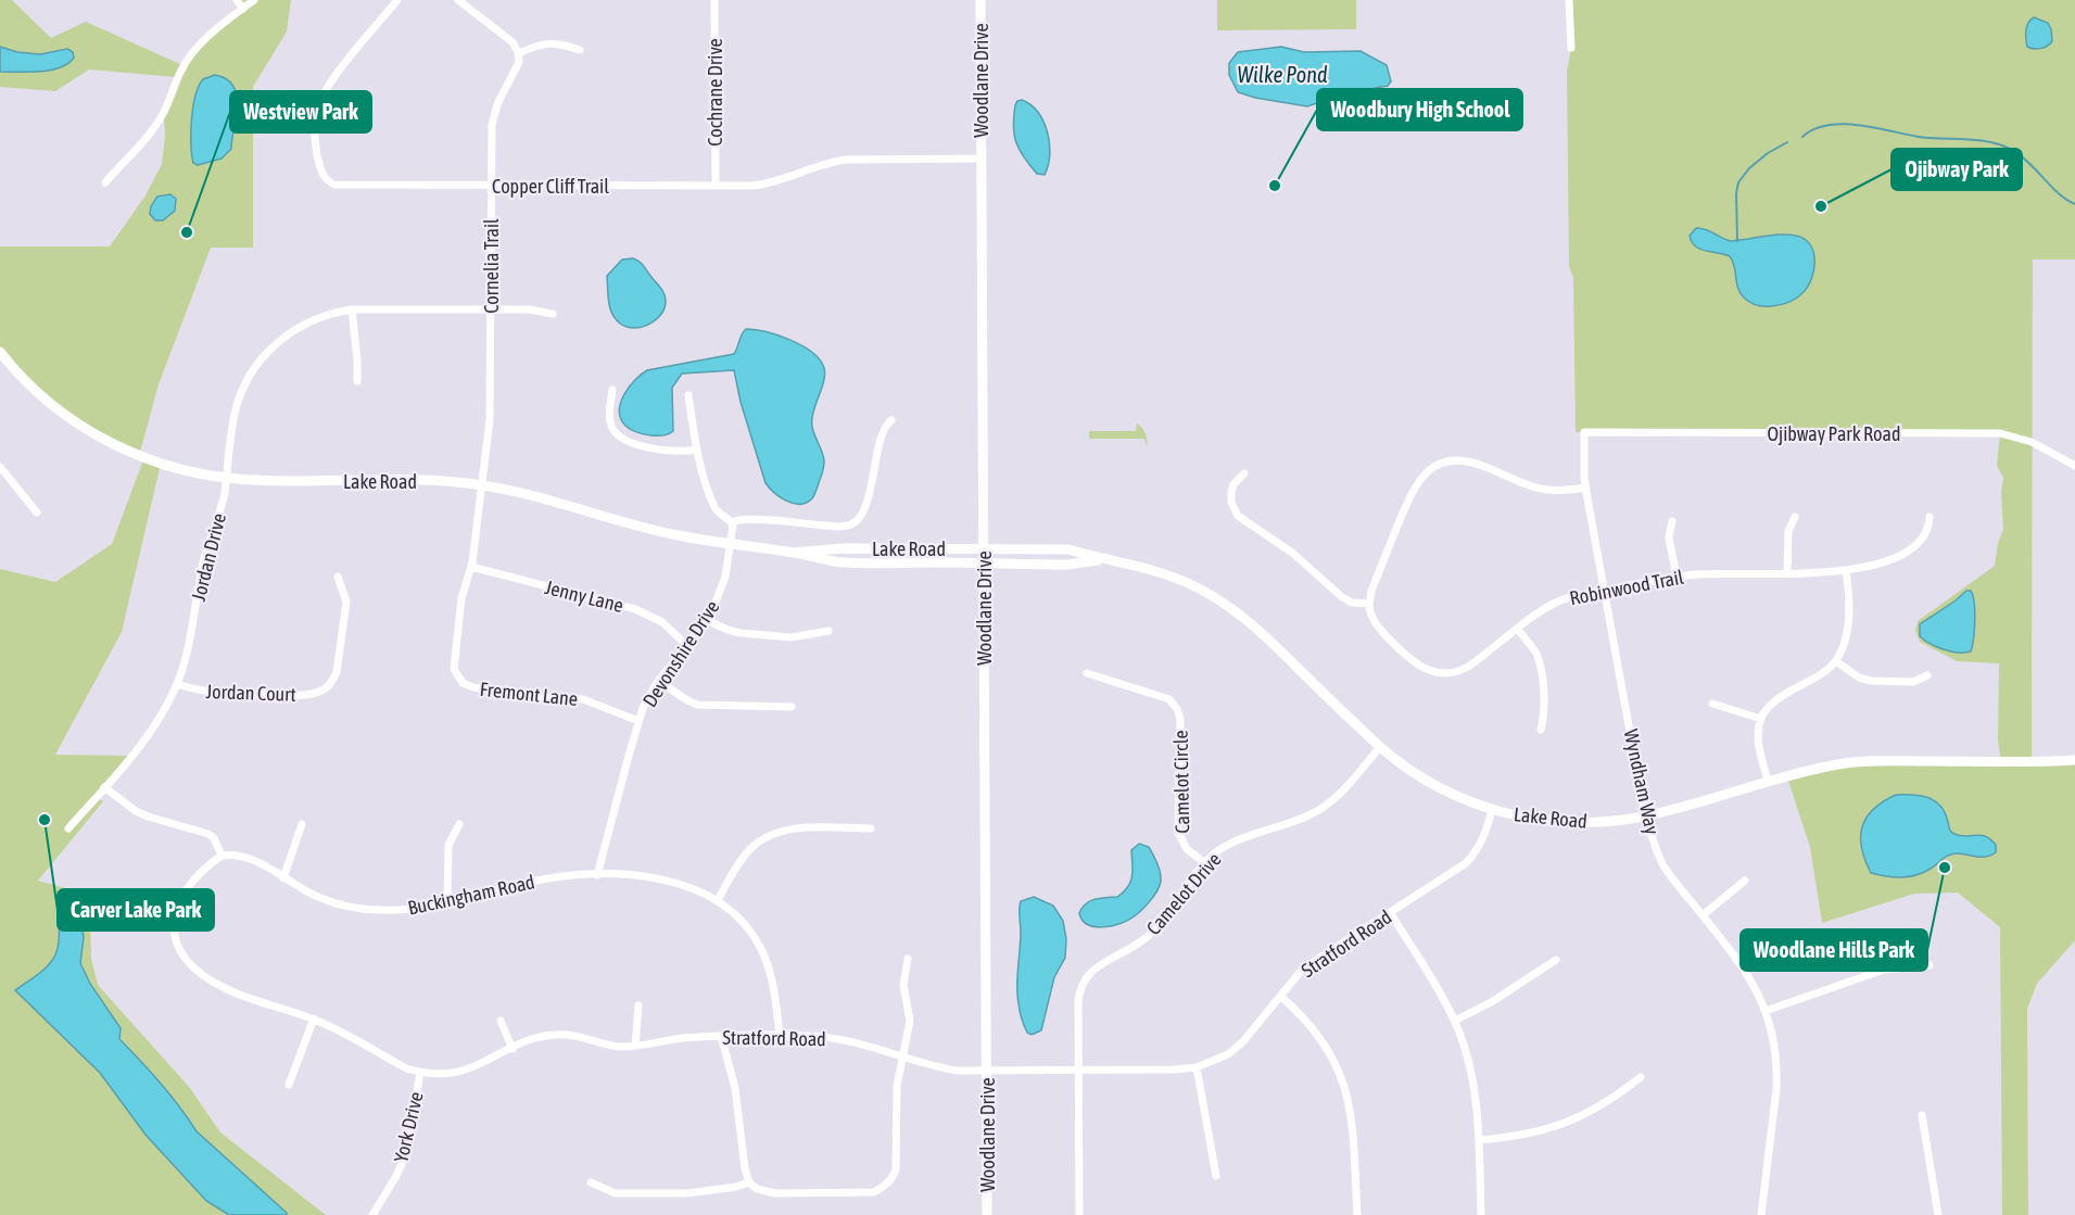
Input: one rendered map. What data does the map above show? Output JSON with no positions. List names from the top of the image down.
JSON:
{
  "streets": {
    "street": [
      "Woodlane Drive",
      "Cochrane Drive",
      "Copper Cliff Trail",
      "Cornelia Trail",
      "Ojibway Park Road",
      "Lake Road",
      "Jordan Drive",
      "Robinwood Trail",
      "Jenny Lane",
      "Devonshire Drive",
      "Jordan Court",
      "Fremont Lane",
      "Camelot Circle",
      "Wyndham Way",
      "Camelot Drive",
      "Buckingham Road",
      "Stratford Road",
      "York Drive"
    ]
  },
  "crossings": [
    ["Woodlane Drive", "Copper Cliff Trail"],
    ["Woodlane Drive", "Lake Road"],
    ["Woodlane Drive", "Stratford Road"],
    ["Cochrane Drive", "Copper Cliff Trail"],
    ["Copper Cliff Trail", "Cornelia Trail"],
    ["Cornelia Trail", "Lake Road"],
    ["Cornelia Trail", "Jordan Drive"],
    ["Cornelia Trail", "Fremont Lane"],
    ["Ojibway Park Road", "Wyndham Way"],
    ["Lake Road", "Jordan Drive"],
    ["Lake Road", "Devonshire Drive"],
    ["Lake Road", "Fremont Lane"],
    ["Lake Road", "Wyndham Way"],
    ["Lake Road", "Camelot Drive"],
    ["Lake Road", "Stratford Road"],
    ["Jordan Drive", "Jordan Court"],
    ["Robinwood Trail", "Wyndham Way"],
    ["Jenny Lane", "Devonshire Drive"],
    ["Jenny Lane", "Fremont Lane"],
    ["Devonshire Drive", "Fremont Lane"],
    ["Devonshire Drive", "Buckingham Road"],
    ["Camelot Circle", "Camelot Drive"],
    ["Camelot Drive", "Stratford Road"],
    ["Buckingham Road", "Stratford Road"],
    ["Stratford Road", "York Drive"]
  ],
  "water": ["Wilke Pond"],
  "places": [
    "Woodbury High School",
    "Ojibway Park",
    "Westview Park",
    "Carver Lake Park",
    "Woodlane Hills Park"
  ]
}
